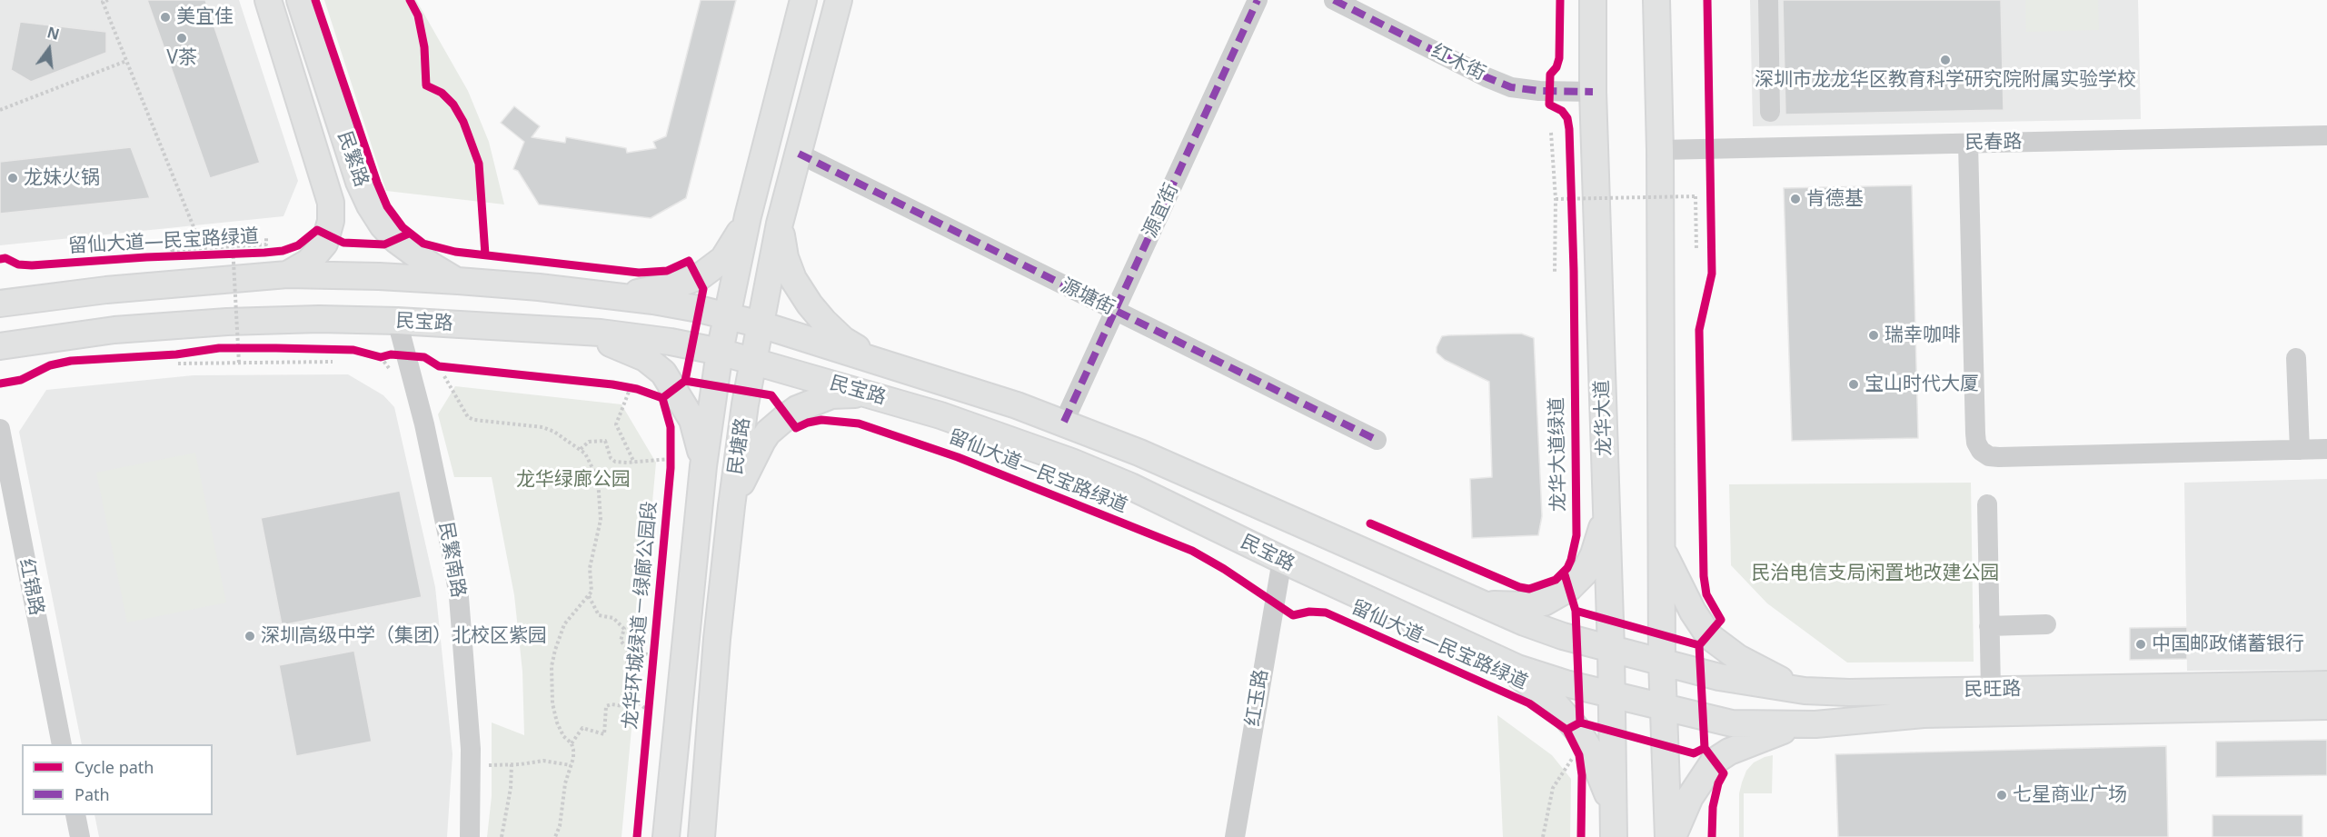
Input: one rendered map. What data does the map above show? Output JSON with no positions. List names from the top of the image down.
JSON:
{
  "streets": {
    "main road": [
      "民繁路",
      "民宝路",
      "龙华大道",
      "民塘路",
      "民旺路"
    ],
    "street": [
      "红木街",
      "民春路",
      "源宜街",
      "源塘街",
      "民繁南路",
      "红锦路",
      "红玉路"
    ],
    "cycle path": ["留仙大道—民宝路绿道", "龙华大道绿道", "龙华环城绿道－绿廊公园段"]
  },
  "crossings": [
    ["红木街", "龙华大道"],
    ["民繁路", "民宝路"],
    ["源宜街", "源塘街"],
    ["源宜街", "民宝路"],
    ["源塘街", "民塘路"],
    ["民宝路", "龙华大道"],
    ["民宝路", "民塘路"],
    ["民宝路", "民繁南路"],
    ["民宝路", "民旺路"],
    ["民宝路", "红玉路"]
  ],
  "parks": ["龙华绿廊公园", "民治电信支局闲置地改建公园"],
  "places": [
    "美宜佳",
    "V茶",
    "深圳市龙龙华区教育科学研究院附属实验学校",
    "龙妹火锅",
    "肯德基",
    "瑞幸咖啡",
    "宝山时代大厦",
    "深圳高级中学（集团）北校区紫园",
    "中国邮政储蓄银行",
    "七星商业广场"
  ],
  "legend": ["Cycle path", "Path"],
  "north": "top"
}
